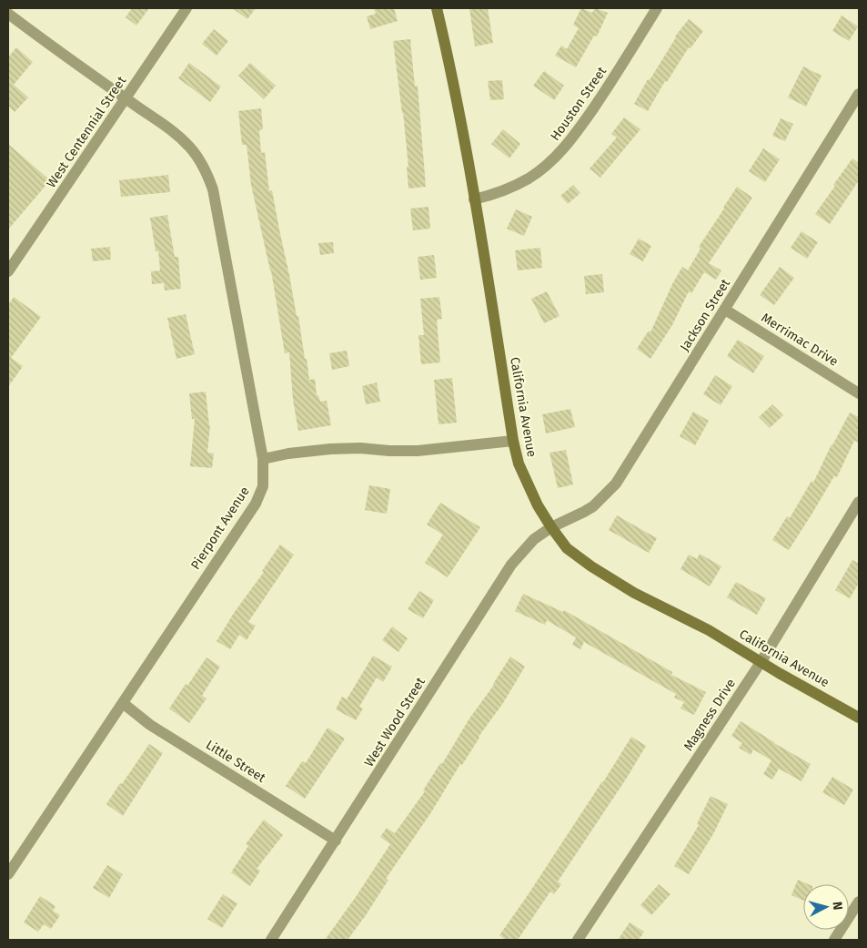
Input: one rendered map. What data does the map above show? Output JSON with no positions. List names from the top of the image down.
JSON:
{
  "streets": {
    "main road": ["California Avenue"],
    "street": [
      "Houston Street",
      "West Centennial Street",
      "Jackson Street",
      "Merrimac Drive",
      "Pierpont Avenue",
      "Magness Drive",
      "West Wood Street",
      "Little Street"
    ]
  },
  "crossings": [
    ["Houston Street", "California Avenue"],
    ["West Centennial Street", "Pierpont Avenue"],
    ["Jackson Street", "Merrimac Drive"],
    ["Jackson Street", "California Avenue"],
    ["Jackson Street", "West Wood Street"],
    ["California Avenue", "Magness Drive"],
    ["California Avenue", "West Wood Street"],
    ["Pierpont Avenue", "Little Street"],
    ["West Wood Street", "Little Street"]
  ],
  "north": "right"
}
